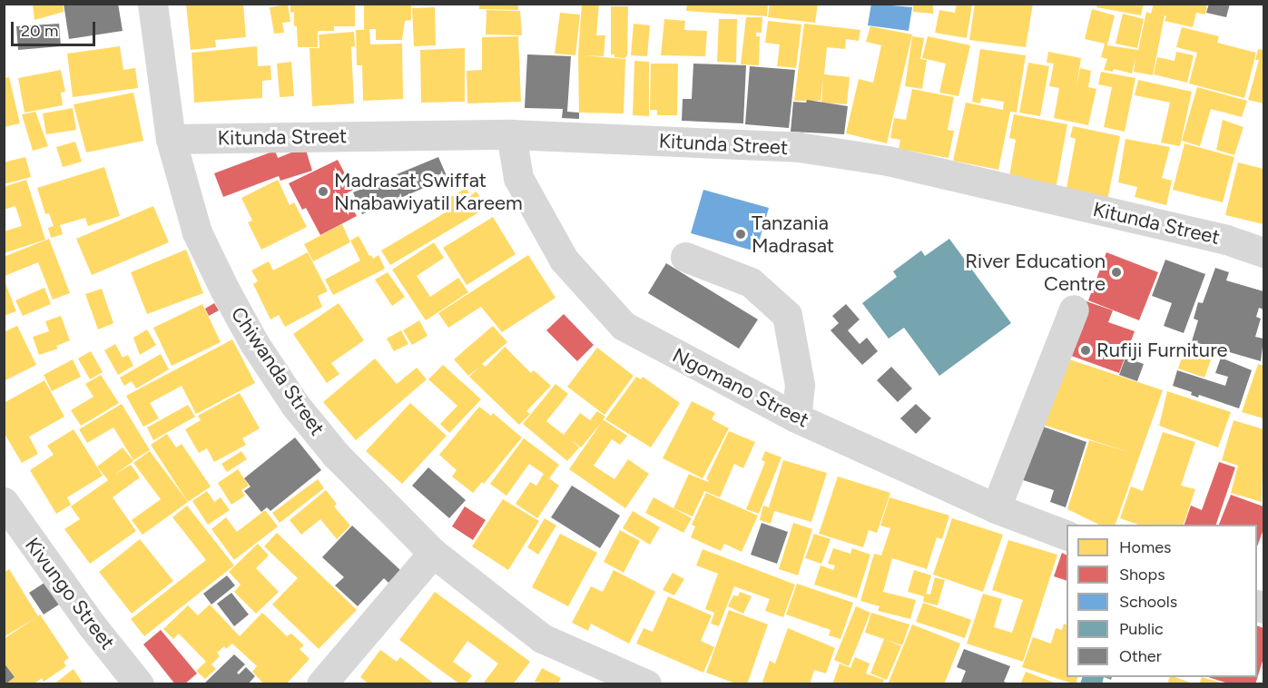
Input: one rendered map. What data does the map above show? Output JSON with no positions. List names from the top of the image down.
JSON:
{
  "streets": {
    "street": [
      "Kitunda Street",
      "Chiwanda Street",
      "Ngomano Street",
      "Kivungo Street"
    ]
  },
  "crossings": [
    ["Kitunda Street", "Chiwanda Street"],
    ["Kitunda Street", "Ngomano Street"]
  ],
  "places": [
    "Madrasat Swiffat Nnabawiyatil Kareem",
    "Tanzania Madrasat",
    "River Education Centre",
    "Rufiji Furniture"
  ],
  "legend": [
    "Homes",
    "Shops",
    "Schools",
    "Public",
    "Other"
  ],
  "scale_bar": "20 m"
}
